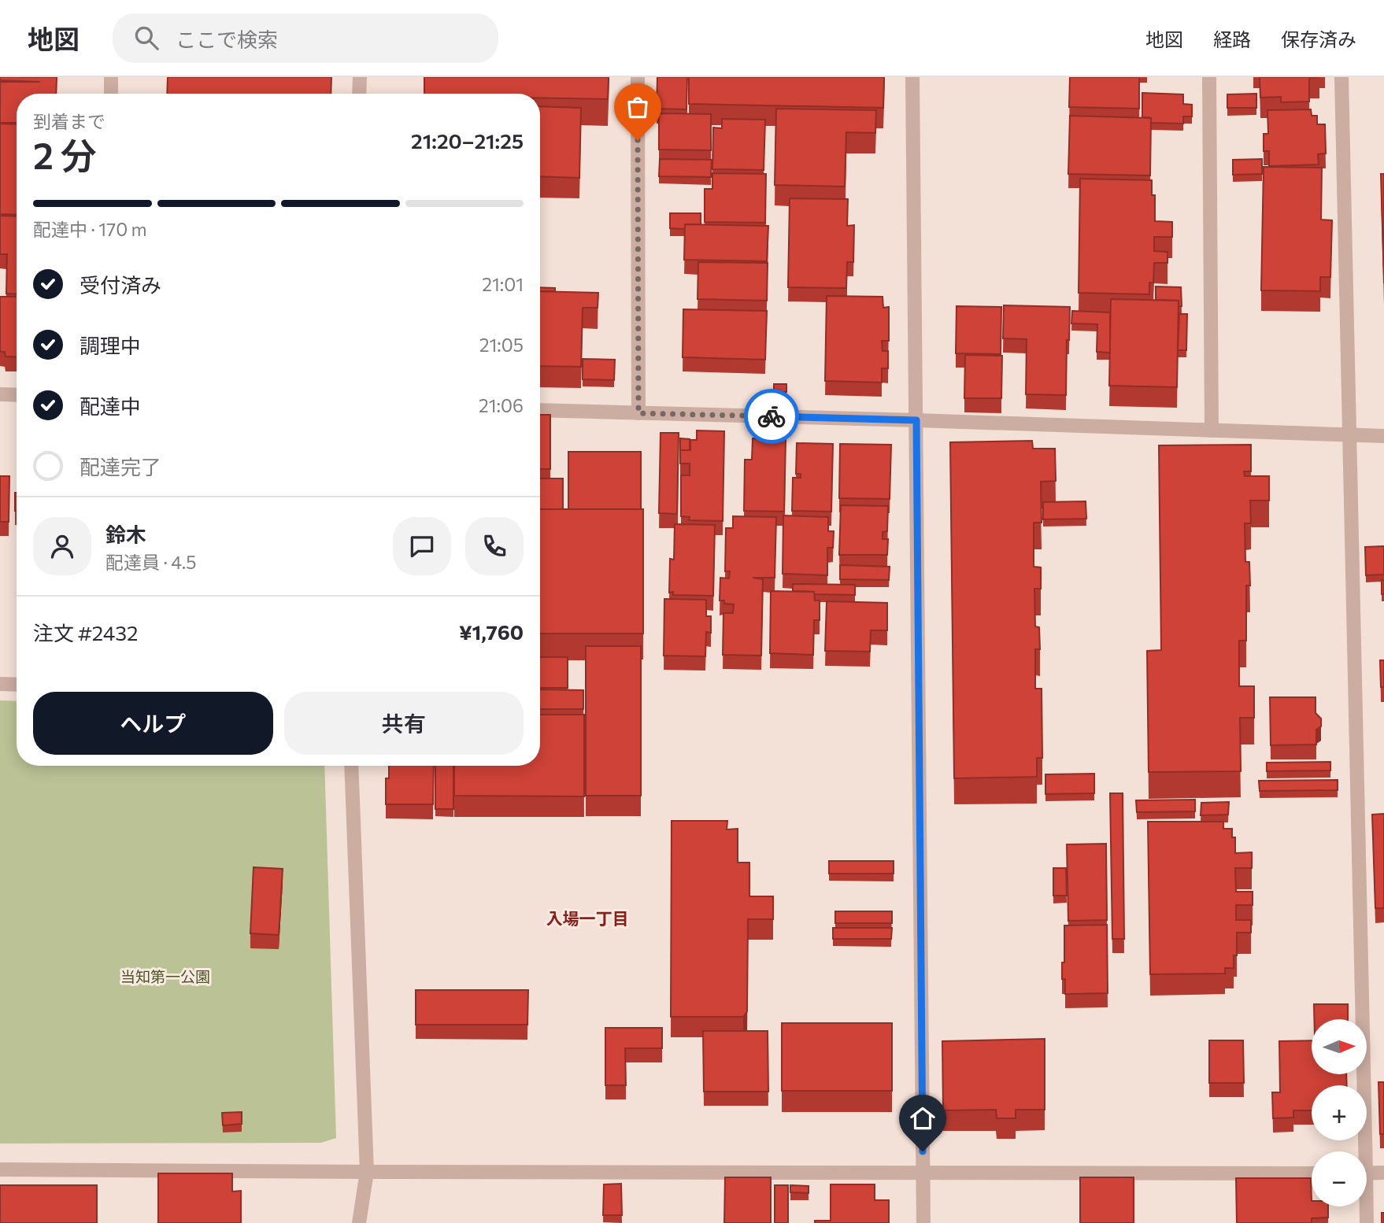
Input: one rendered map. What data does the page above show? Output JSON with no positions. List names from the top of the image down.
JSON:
{
  "districts": ["入場一丁目"],
  "parks": ["当知第一公園"],
  "north": "right",
  "page": {
    "header": "地図",
    "search": "ここで検索",
    "nav": ["地図", "経路", "保存済み"],
    "heading": ["2 分", "到着まで", "21:20–21:25"],
    "panel": [
      "鈴木",
      "配達員 · 4.5",
      "注文 #2432",
      "¥1,760"
    ],
    "bar": "配達中 · 170 m",
    "list": [
      ["受付済み", "21:01"],
      ["調理中", "21:05"],
      ["配達中", "21:06"],
      "配達完了"
    ],
    "buttons": ["ヘルプ", "共有"],
    "map_buttons": ["+", "−"]
  }
}
